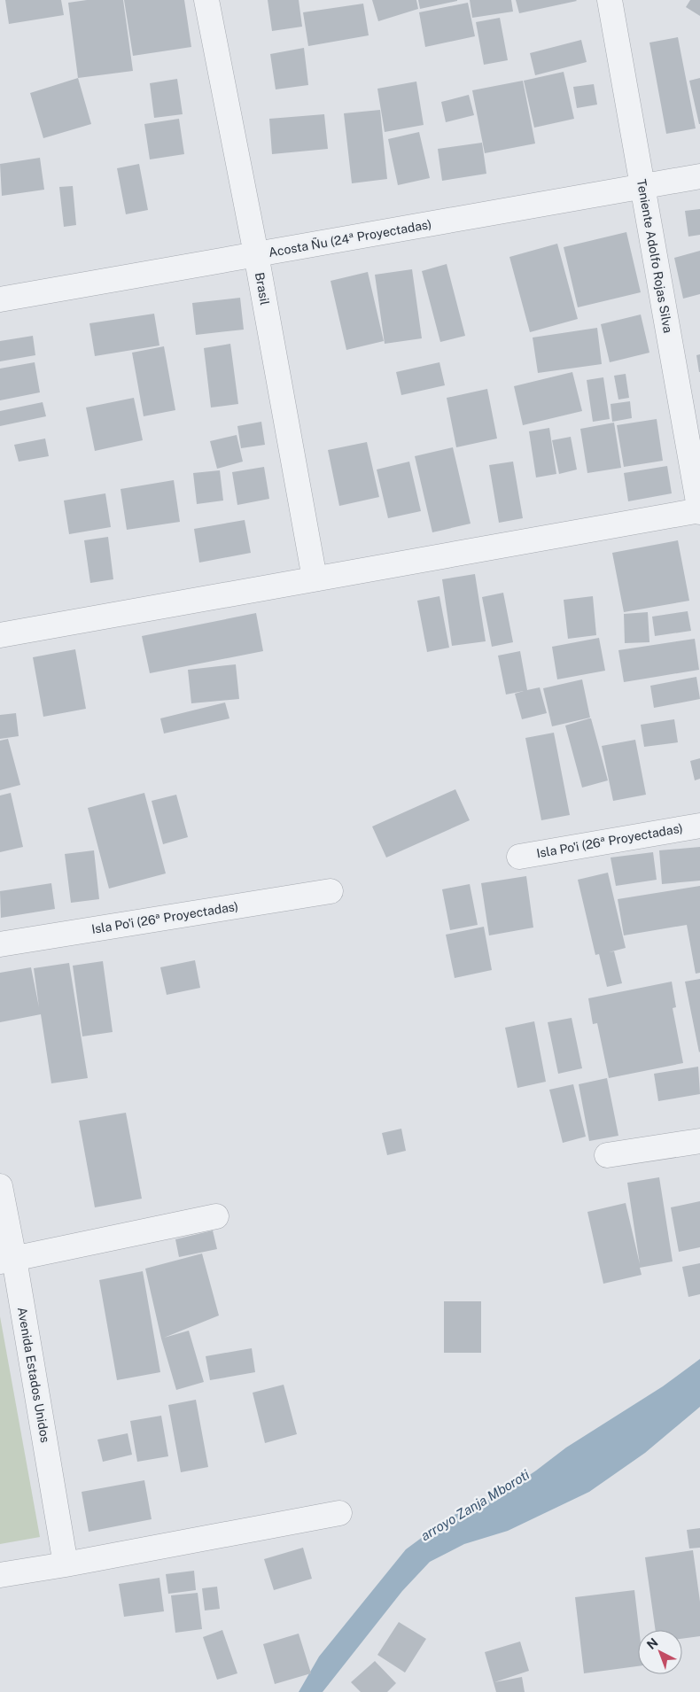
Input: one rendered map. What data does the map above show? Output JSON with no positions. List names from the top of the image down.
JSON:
{
  "streets": {
    "street": [
      "Acosta Ñu (24ª Proyectadas)",
      "Teniente Adolfo Rojas Silva",
      "Brasil",
      "Isla Po'i (26ª Proyectadas)",
      "Avenida Estados Unidos"
    ]
  },
  "crossings": [
    ["Acosta Ñu (24ª Proyectadas)", "Teniente Adolfo Rojas Silva"],
    ["Acosta Ñu (24ª Proyectadas)", "Brasil"]
  ],
  "water": ["arroyo Zanja Mboroti"],
  "north": "top left"
}
